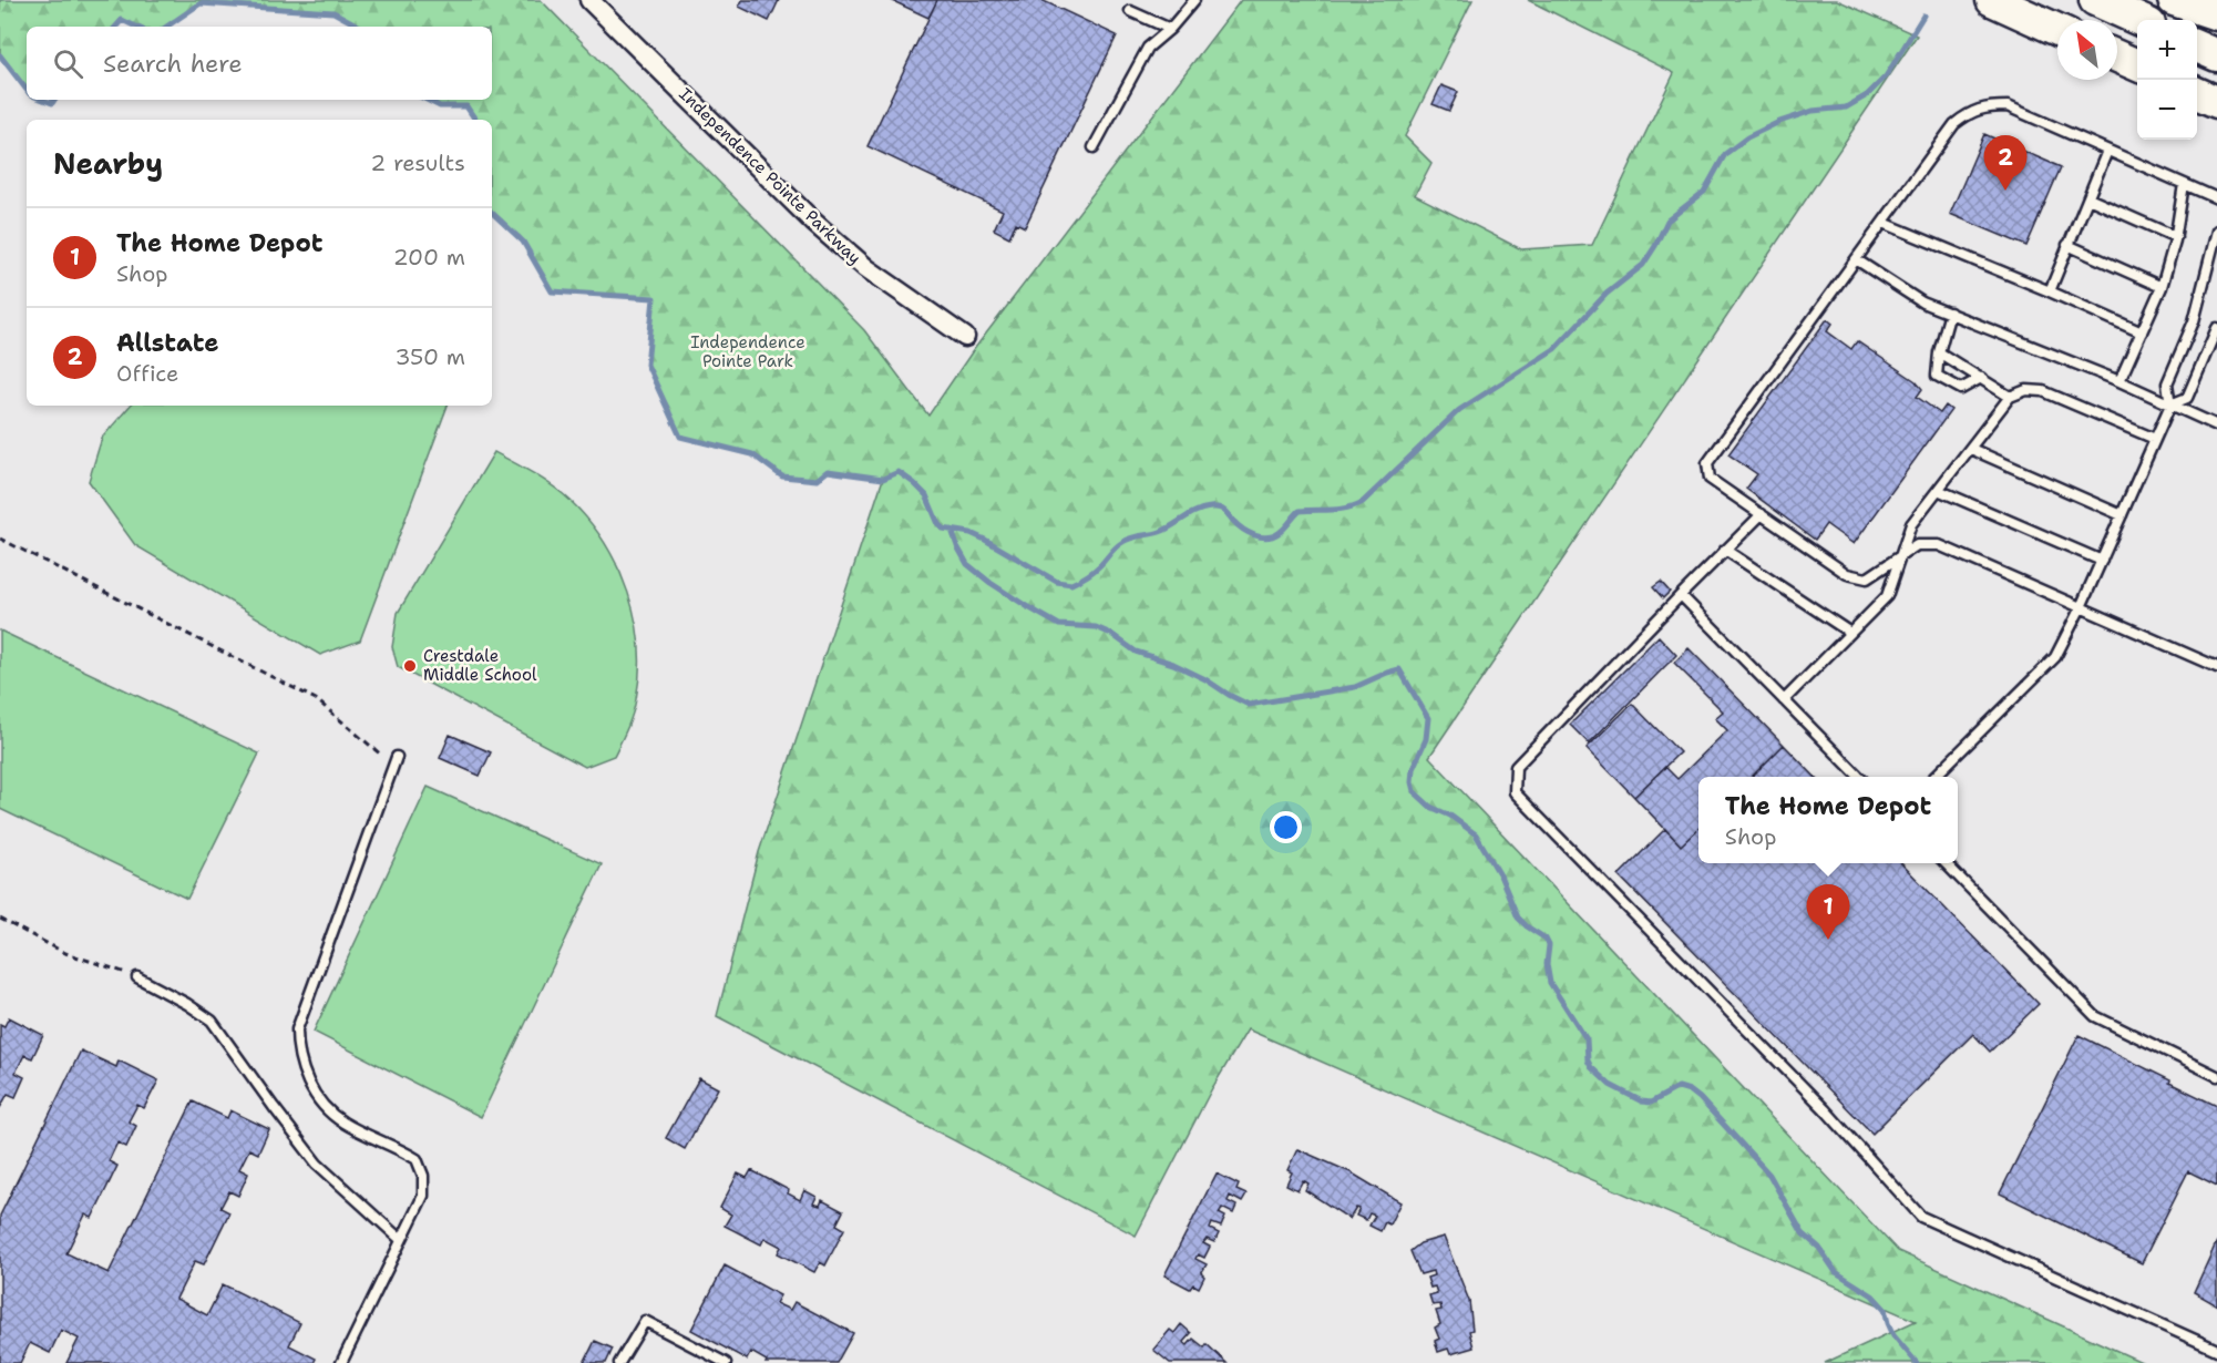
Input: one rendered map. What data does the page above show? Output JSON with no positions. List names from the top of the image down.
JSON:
{
  "streets": {
    "street": ["Independence Pointe Parkway"]
  },
  "parks": ["Independence Pointe Park"],
  "places": ["Crestdale Middle School"],
  "north": "top left",
  "page": {
    "map_buttons": ["+", "−"],
    "search": "Search here",
    "heading": ["Nearby", "2 results"],
    "pins": ["2", "1"],
    "list": [
      {
        "mark": "1",
        "name": "The Home Depot",
        "note": "Shop",
        "value": "200 m"
      },
      {
        "mark": "2",
        "name": "Allstate",
        "note": "Office",
        "value": "350 m"
      }
    ],
    "popup": ["The Home Depot", "Shop"]
  }
}
